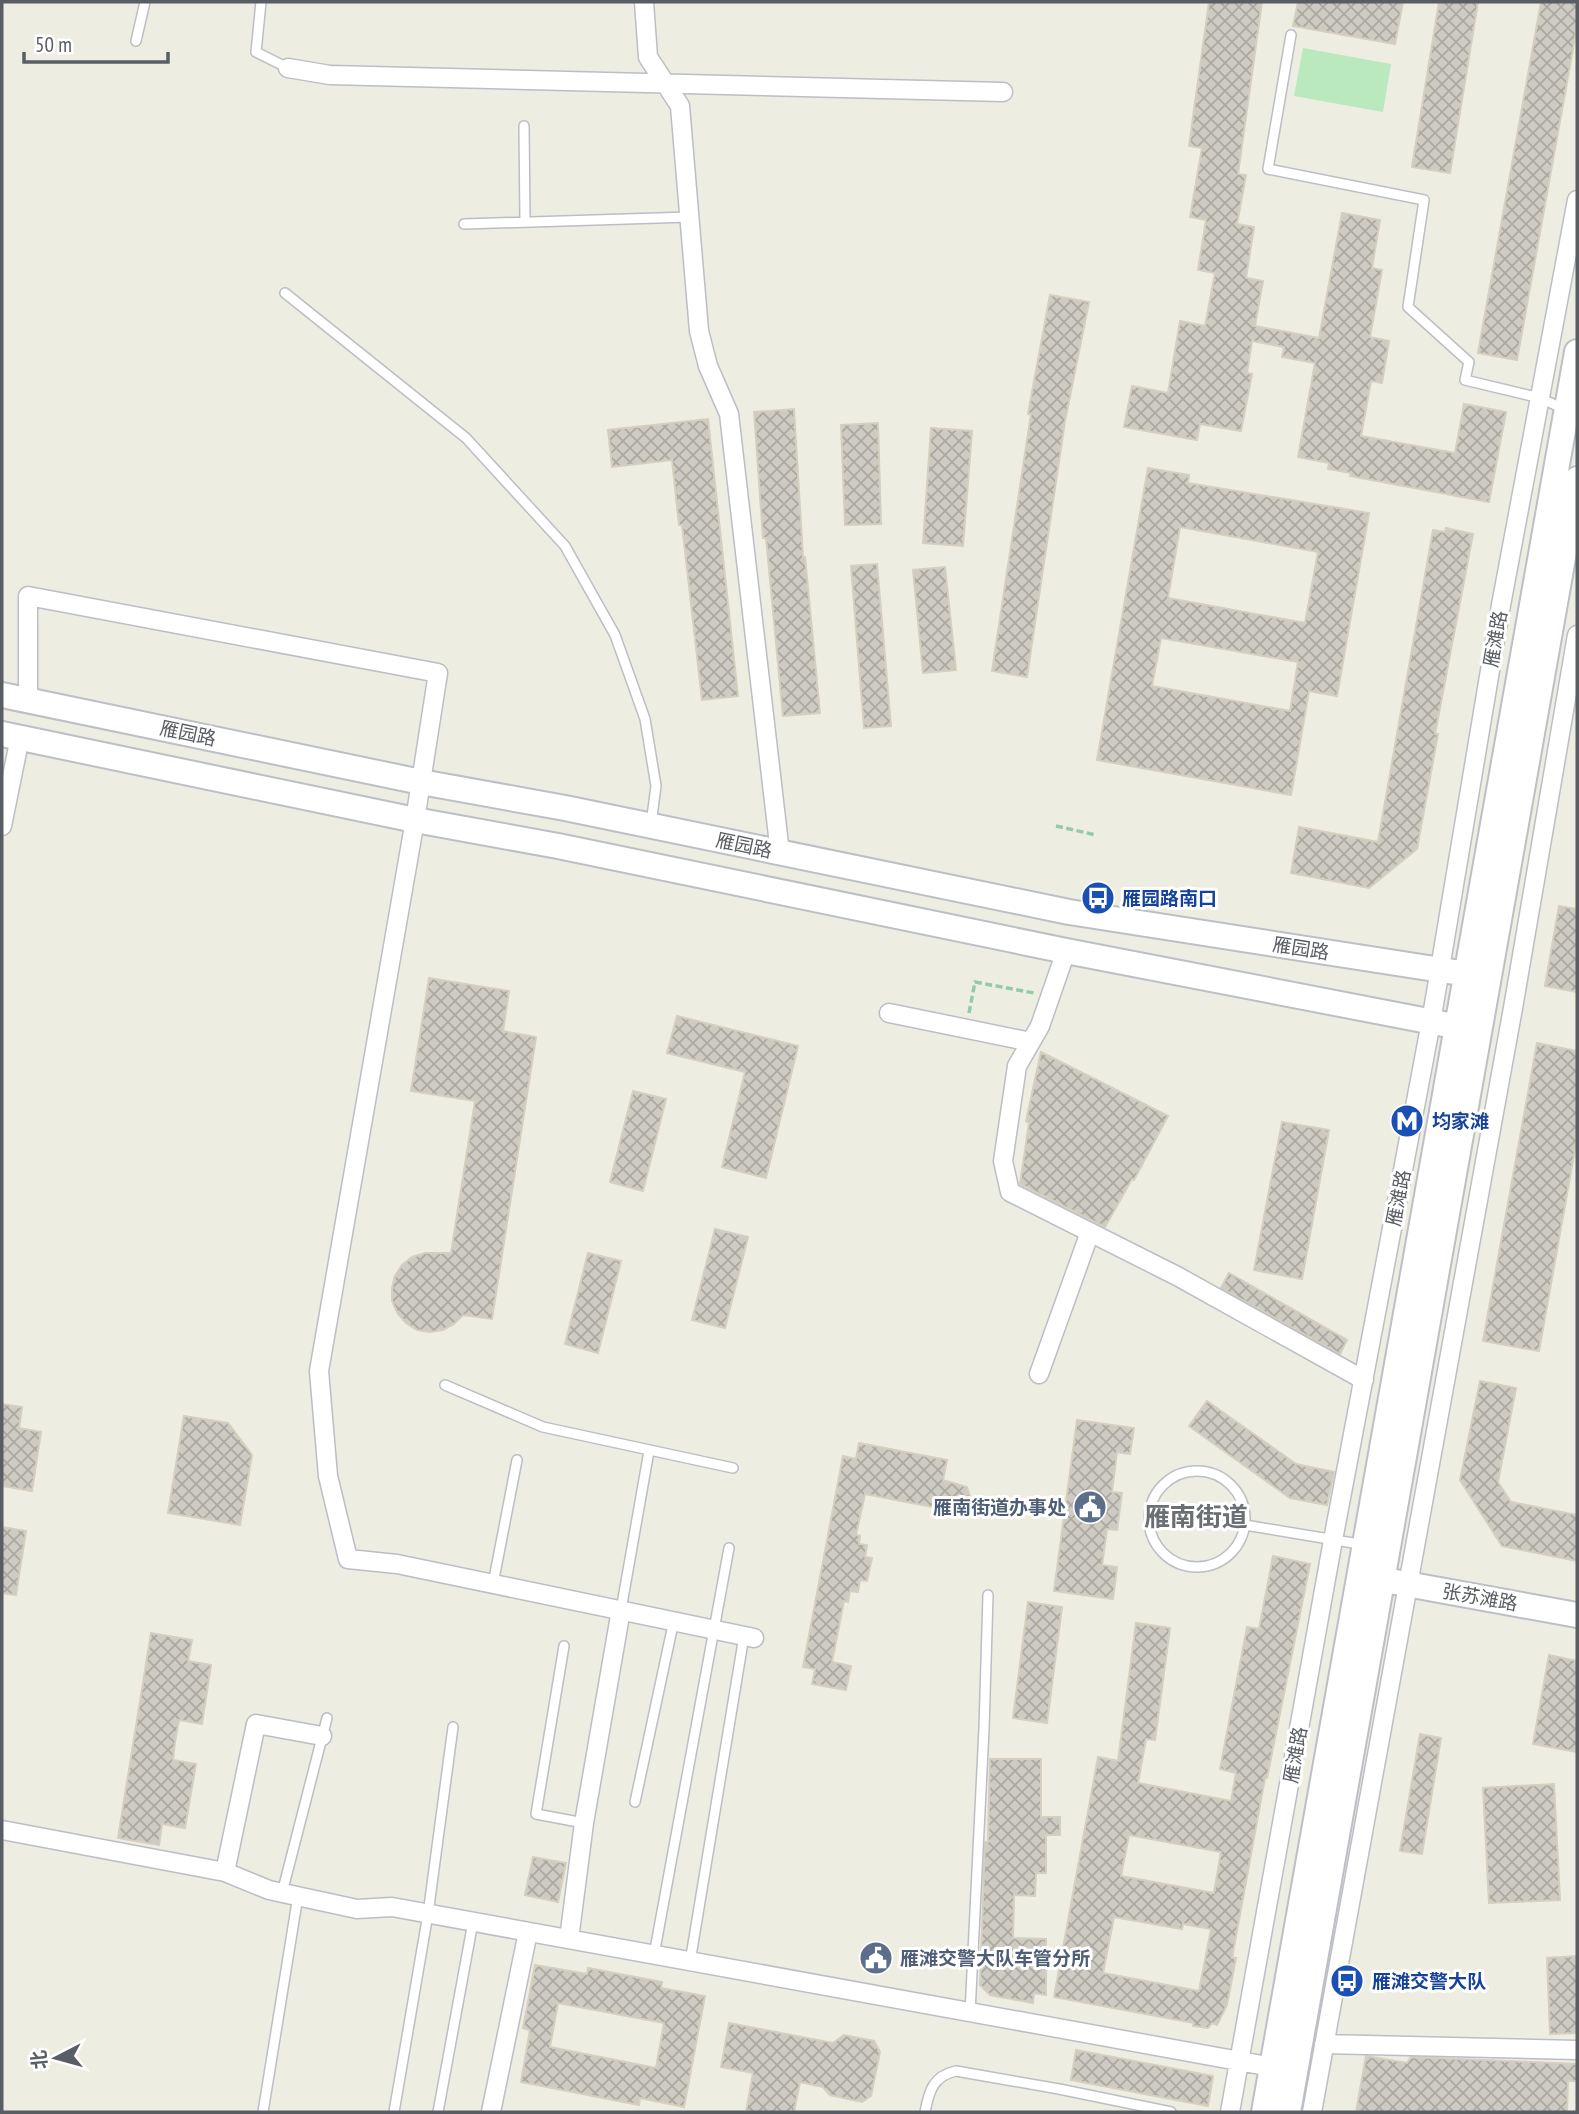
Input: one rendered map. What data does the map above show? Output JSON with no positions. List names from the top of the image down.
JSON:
{
  "streets": {
    "main road": ["雁滩路", "雁园路", "张苏滩路"]
  },
  "crossings": [
    ["雁滩路", "雁园路"],
    ["雁滩路", "张苏滩路"]
  ],
  "districts": ["雁南街道"],
  "places": {
    "bus stop": ["雁园路南口", "雁滩交警大队"],
    "metro station": ["均家滩"],
    "public building": ["雁南街道办事处", "雁滩交警大队车管分所"]
  },
  "scale_bar": "50 m",
  "north": "left"
}
